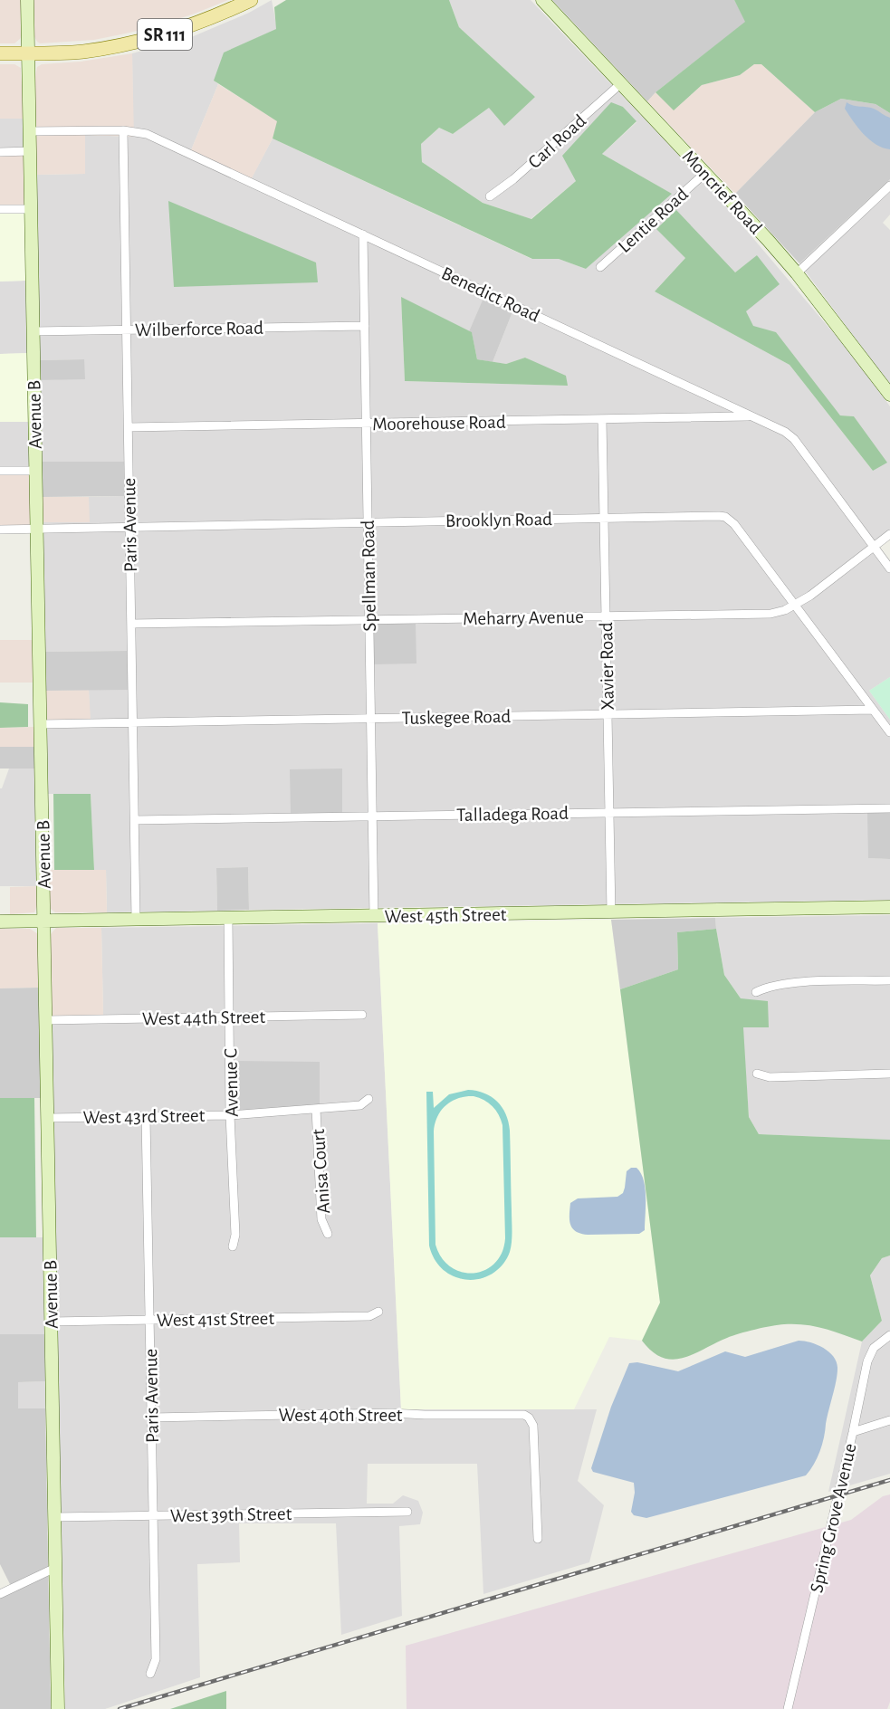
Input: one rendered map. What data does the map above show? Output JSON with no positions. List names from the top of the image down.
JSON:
{
  "streets": {
    "main road": [
      "SR 111",
      "Moncrief Road",
      "Avenue B",
      "West 45th Street"
    ],
    "street": [
      "Carl Road",
      "Lentie Road",
      "Benedict Road",
      "Wilberforce Road",
      "Moorehouse Road",
      "Brooklyn Road",
      "Paris Avenue",
      "Spellman Road",
      "Meharry Avenue",
      "Xavier Road",
      "Tuskegee Road",
      "Talladega Road",
      "West 44th Street",
      "Avenue C",
      "West 43rd Street",
      "Anisa Court",
      "West 41st Street",
      "West 40th Street",
      "West 39th Street",
      "Spring Grove Avenue"
    ]
  },
  "crossings": [
    ["SR 111", "Avenue B"],
    ["Carl Road", "Moncrief Road"],
    ["Moncrief Road", "Lentie Road"],
    ["Benedict Road", "Avenue B"],
    ["Benedict Road", "Moorehouse Road"],
    ["Benedict Road", "Paris Avenue"],
    ["Benedict Road", "Spellman Road"],
    ["Benedict Road", "Meharry Avenue"],
    ["Wilberforce Road", "Avenue B"],
    ["Wilberforce Road", "Paris Avenue"],
    ["Wilberforce Road", "Spellman Road"],
    ["Avenue B", "Brooklyn Road"],
    ["Avenue B", "Tuskegee Road"],
    ["Avenue B", "West 45th Street"],
    ["Avenue B", "West 44th Street"],
    ["Avenue B", "West 43rd Street"],
    ["Avenue B", "West 41st Street"],
    ["Avenue B", "West 39th Street"],
    ["Moorehouse Road", "Paris Avenue"],
    ["Moorehouse Road", "Spellman Road"],
    ["Moorehouse Road", "Xavier Road"],
    ["Brooklyn Road", "Paris Avenue"],
    ["Brooklyn Road", "Spellman Road"],
    ["Brooklyn Road", "Meharry Avenue"],
    ["Brooklyn Road", "Xavier Road"],
    ["Brooklyn Road", "Tuskegee Road"],
    ["Paris Avenue", "Meharry Avenue"],
    ["Paris Avenue", "Tuskegee Road"],
    ["Paris Avenue", "Talladega Road"],
    ["Paris Avenue", "West 45th Street"],
    ["Paris Avenue", "West 43rd Street"],
    ["Paris Avenue", "West 41st Street"],
    ["Paris Avenue", "West 40th Street"],
    ["Paris Avenue", "West 39th Street"],
    ["Spellman Road", "Meharry Avenue"],
    ["Spellman Road", "Tuskegee Road"],
    ["Spellman Road", "Talladega Road"],
    ["Spellman Road", "West 45th Street"],
    ["Meharry Avenue", "Xavier Road"],
    ["Xavier Road", "Tuskegee Road"],
    ["Xavier Road", "Talladega Road"],
    ["Xavier Road", "West 45th Street"],
    ["West 45th Street", "Avenue C"],
    ["West 44th Street", "Avenue C"],
    ["Avenue C", "West 43rd Street"],
    ["West 43rd Street", "Anisa Court"]
  ]
}
